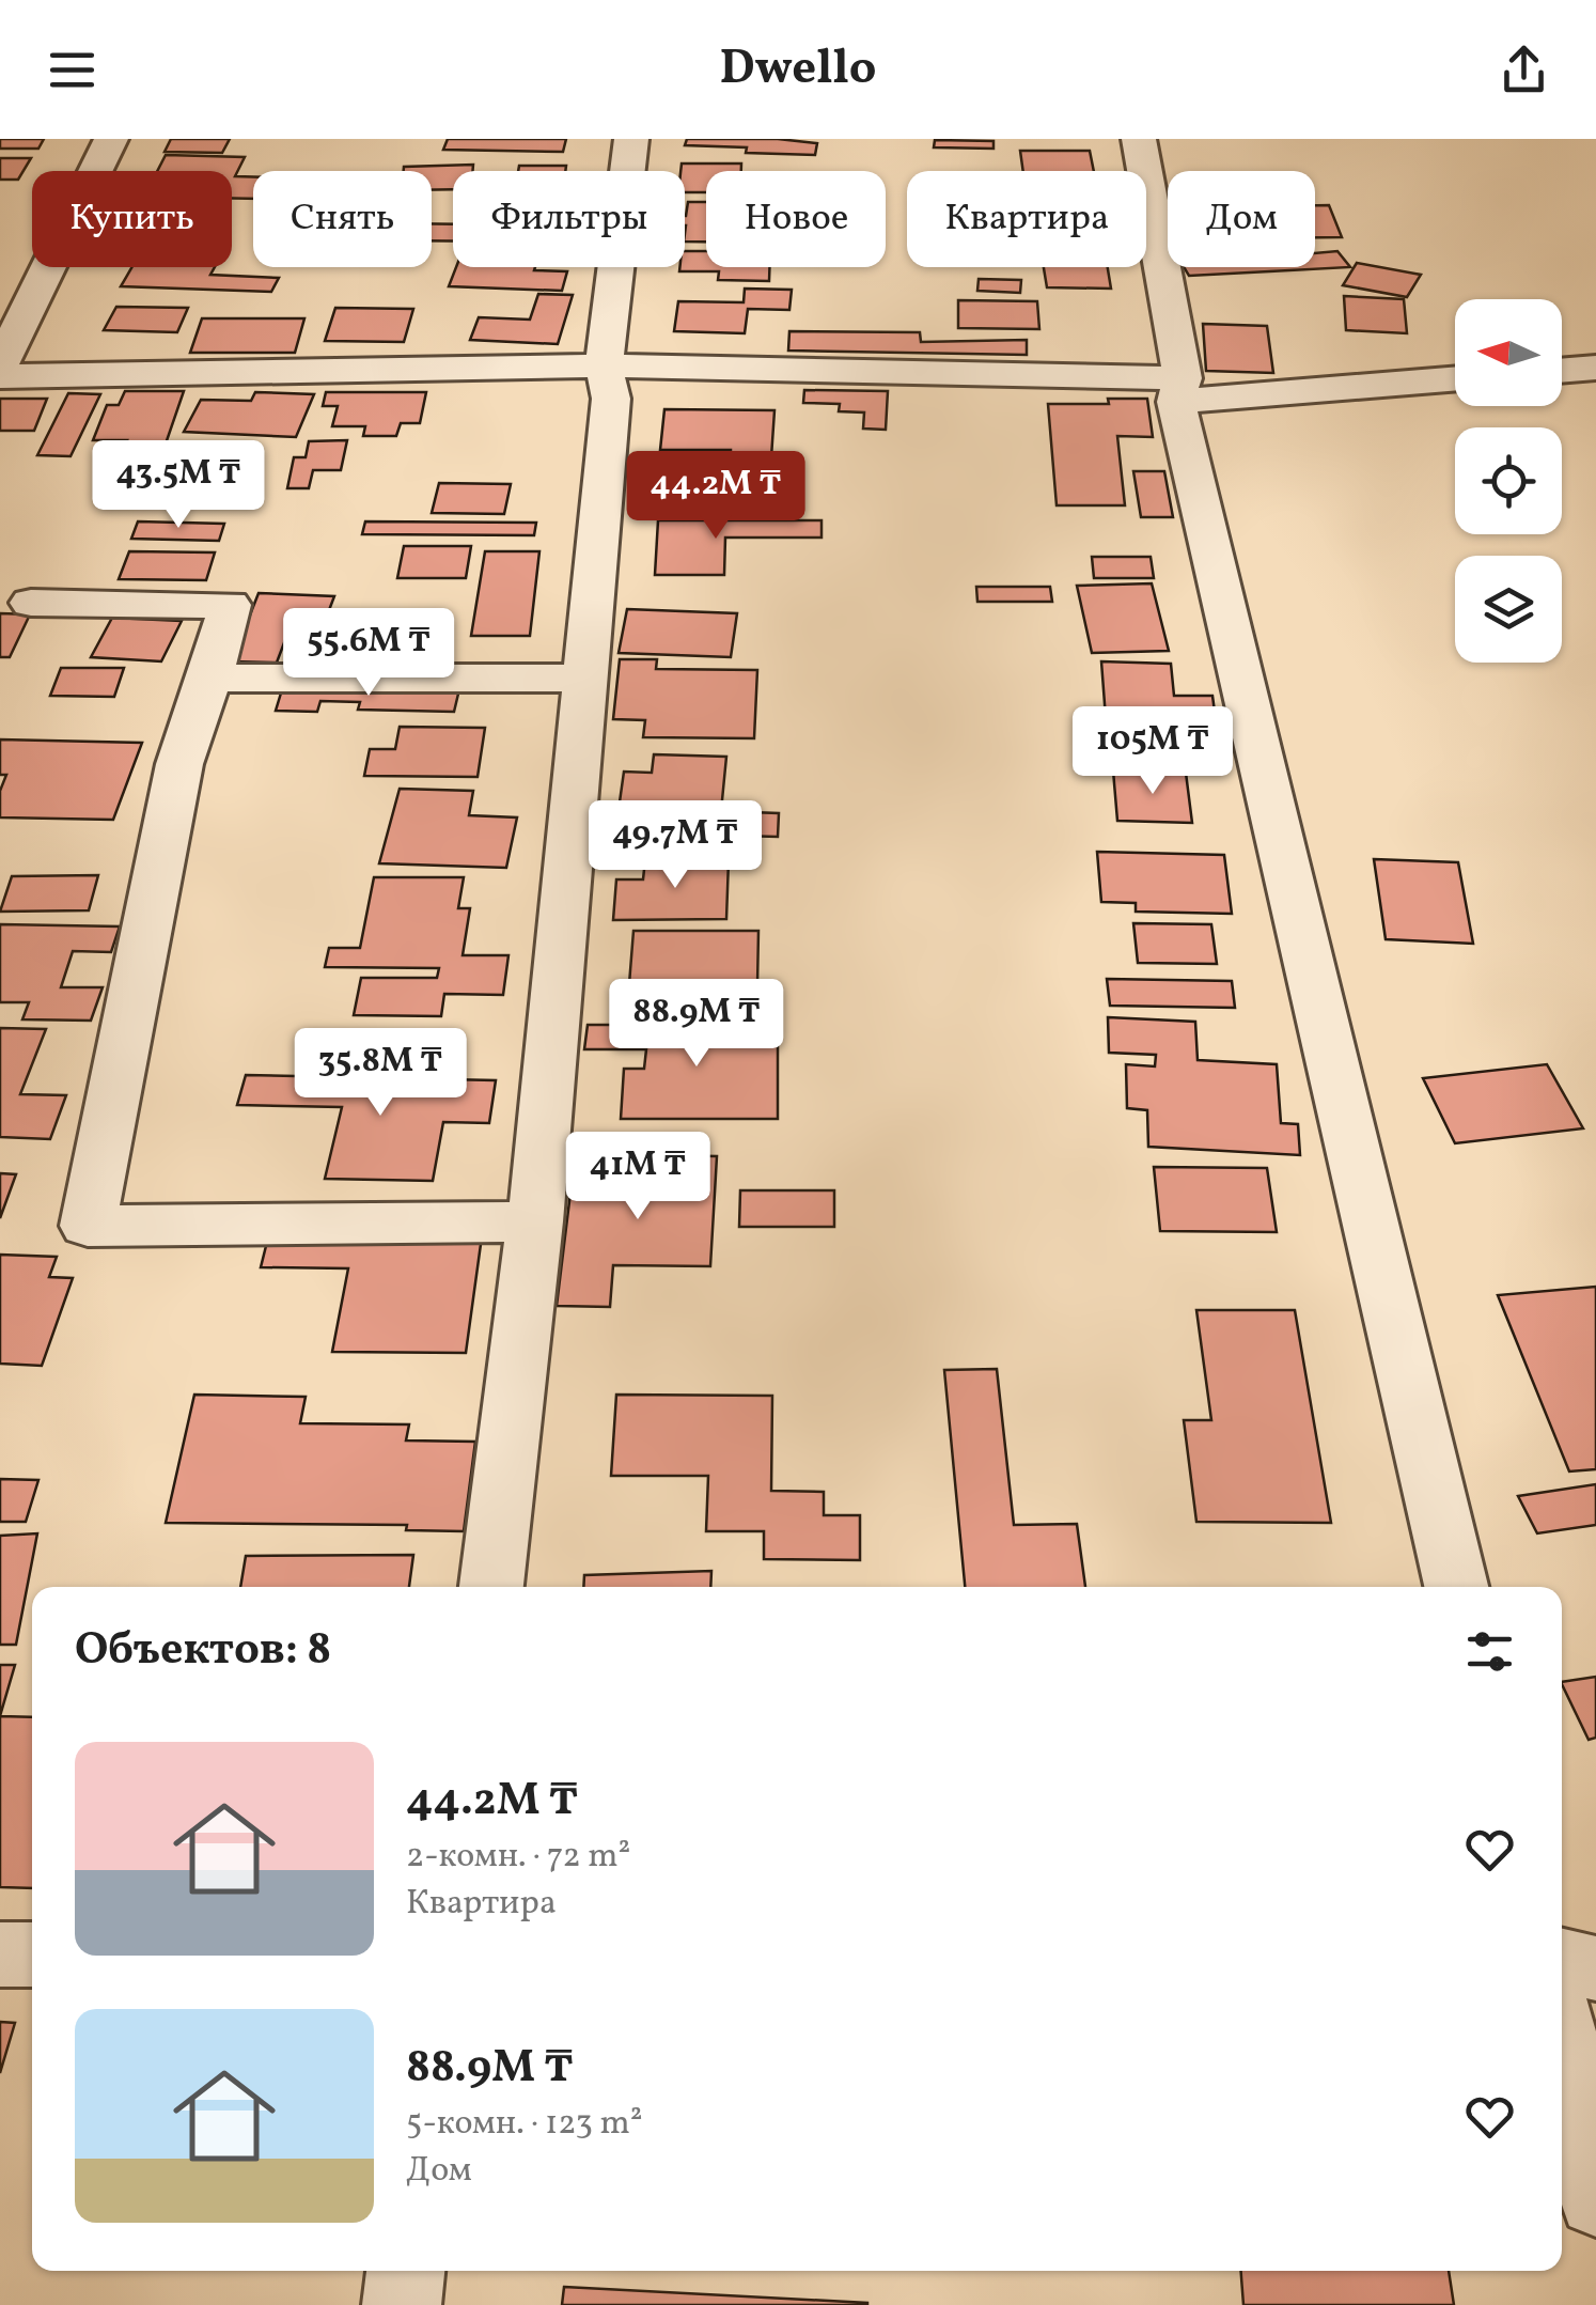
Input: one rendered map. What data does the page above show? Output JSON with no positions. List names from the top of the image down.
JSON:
{
  "north": "left",
  "page": {
    "header": "Dwello",
    "chip": [
      "Купить",
      "Снять",
      "Фильтры",
      "Новое",
      "Квартира",
      "Дом"
    ],
    "price": [
      "43.5M ₸",
      "44.2M ₸",
      "55.6M ₸",
      "105M ₸",
      "49.7M ₸",
      "88.9M ₸",
      "35.8M ₸",
      "41M ₸"
    ],
    "heading": "Объектов: 8",
    "list": [
      {
        "name": "44.2M ₸",
        "note": "2-комн. · 72 m² · Квартира"
      },
      {
        "name": "88.9M ₸",
        "note": "5-комн. · 123 m² · Дом"
      }
    ]
  }
}
